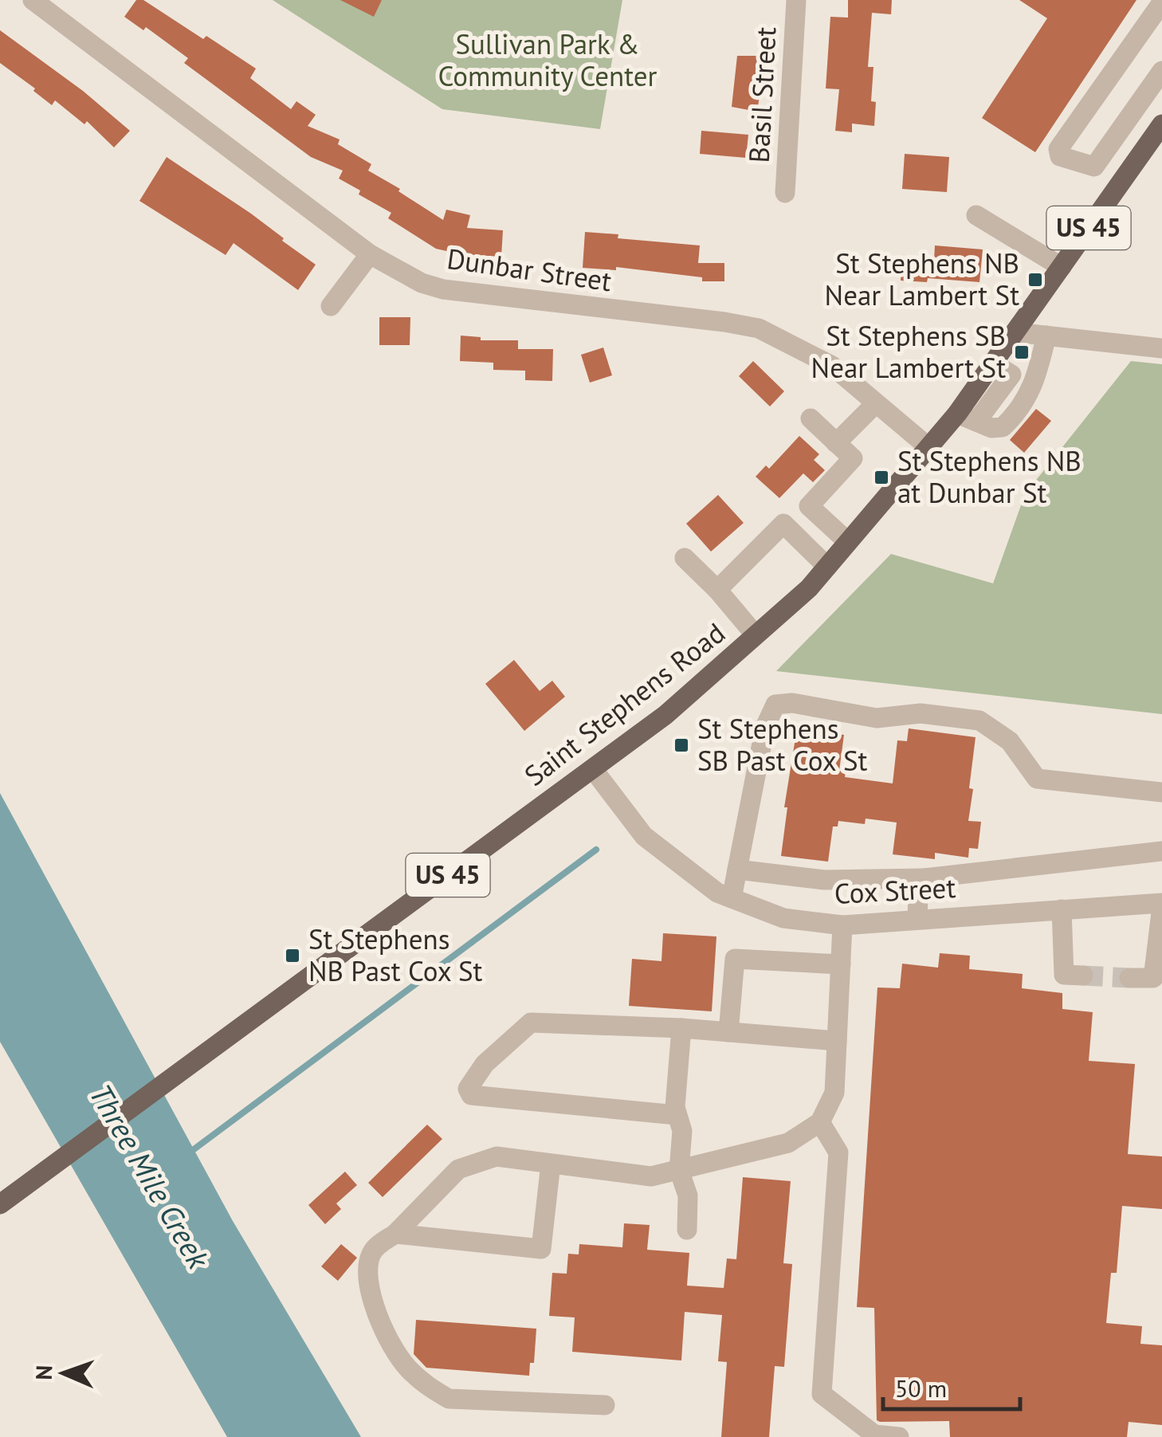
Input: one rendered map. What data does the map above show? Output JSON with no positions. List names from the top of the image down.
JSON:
{
  "streets": {
    "main road": ["US 45", "Saint Stephens Road"],
    "street": ["Basil Street", "Dunbar Street", "Cox Street"]
  },
  "crossings": [
    ["Dunbar Street", "Saint Stephens Road"],
    ["Saint Stephens Road", "Cox Street"]
  ],
  "water": ["Three Mile Creek"],
  "parks": ["Sullivan Park & Community Center"],
  "places": {
    "transit": [
      "St Stephens NB Near Lambert St",
      "St Stephens SB Near Lambert St",
      "St Stephens NB at Dunbar St",
      "St Stephens SB Past Cox St",
      "St Stephens NB Past Cox St"
    ]
  },
  "scale_bar": "50 m",
  "north": "left"
}
